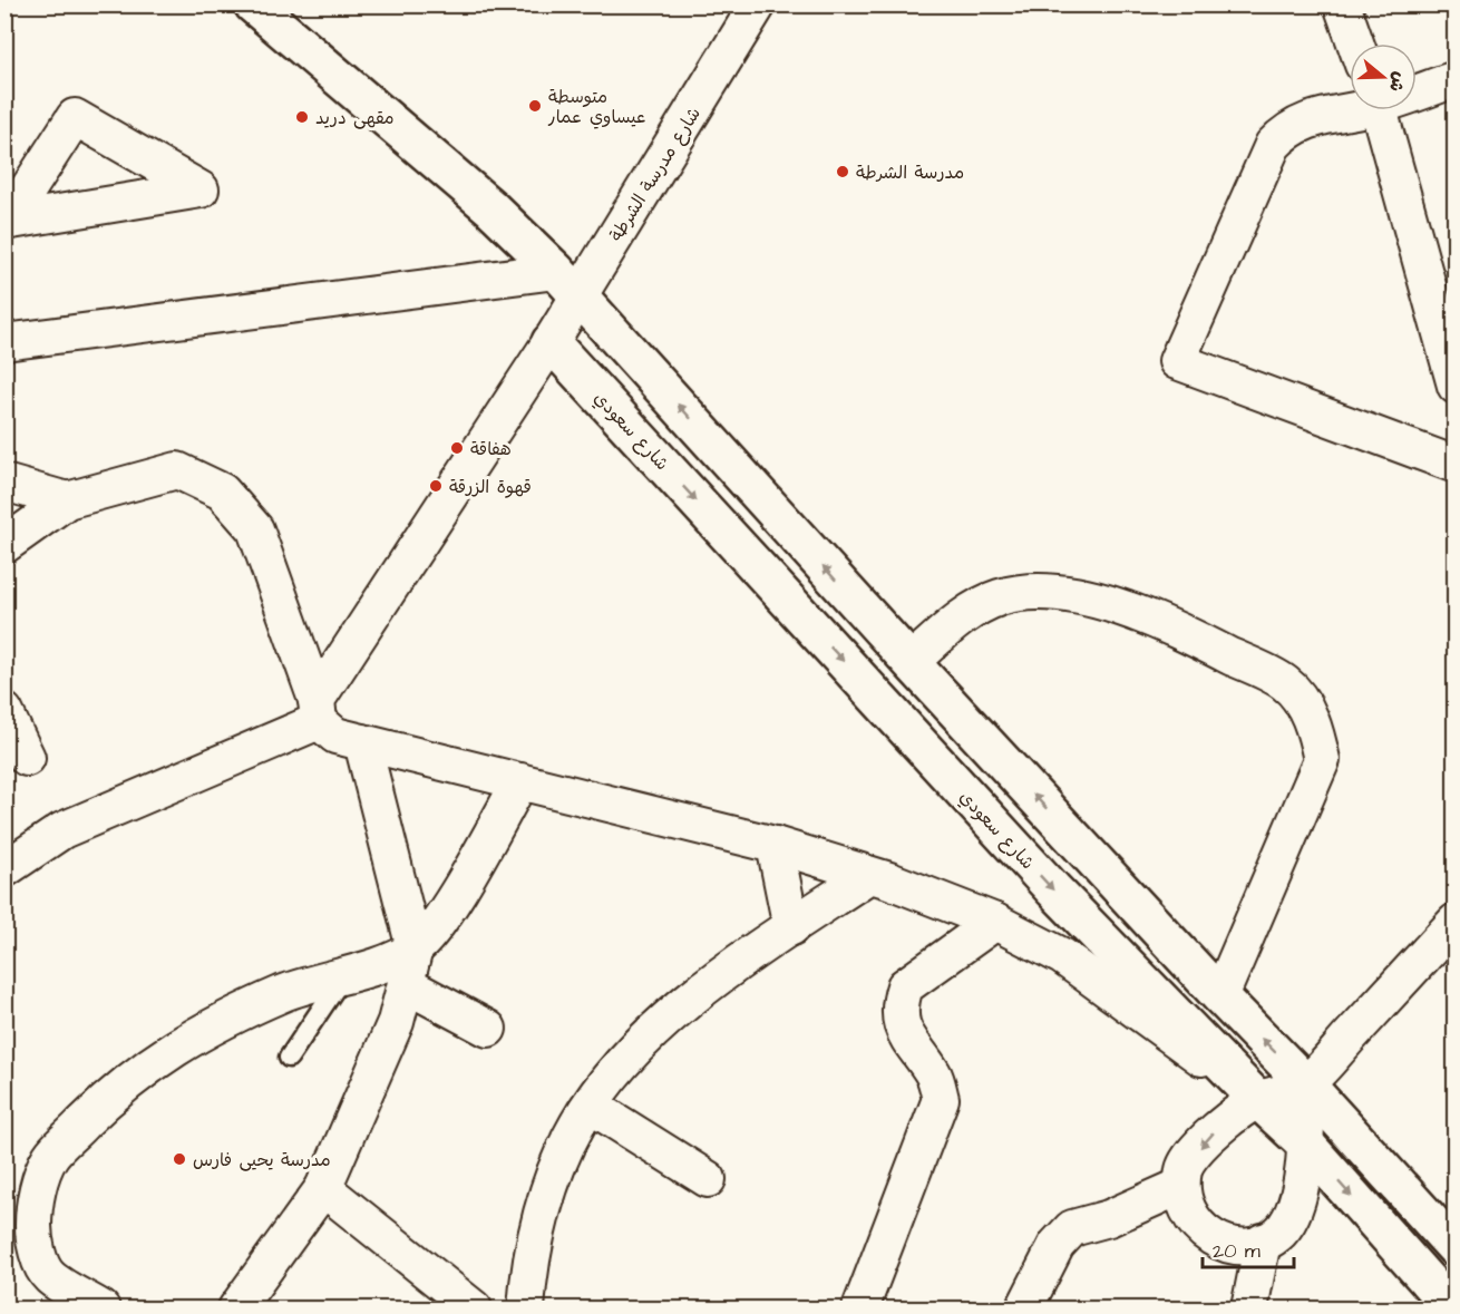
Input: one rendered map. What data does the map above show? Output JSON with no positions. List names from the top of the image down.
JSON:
{
  "streets": {
    "main road": ["شارع سعودي"],
    "street": ["شارع مدرسة الشرطة"]
  },
  "crossings": [
    ["شارع مدرسة الشرطة", "شارع سعودي"]
  ],
  "places": [
    "متوسطة عيساوي عمار",
    "مقهى دريد",
    "مدرسة الشرطة",
    "هفاقة",
    "قهوة الزرقة",
    "مدرسة يحيى فارس"
  ],
  "scale_bar": "20 m",
  "north": "right"
}
